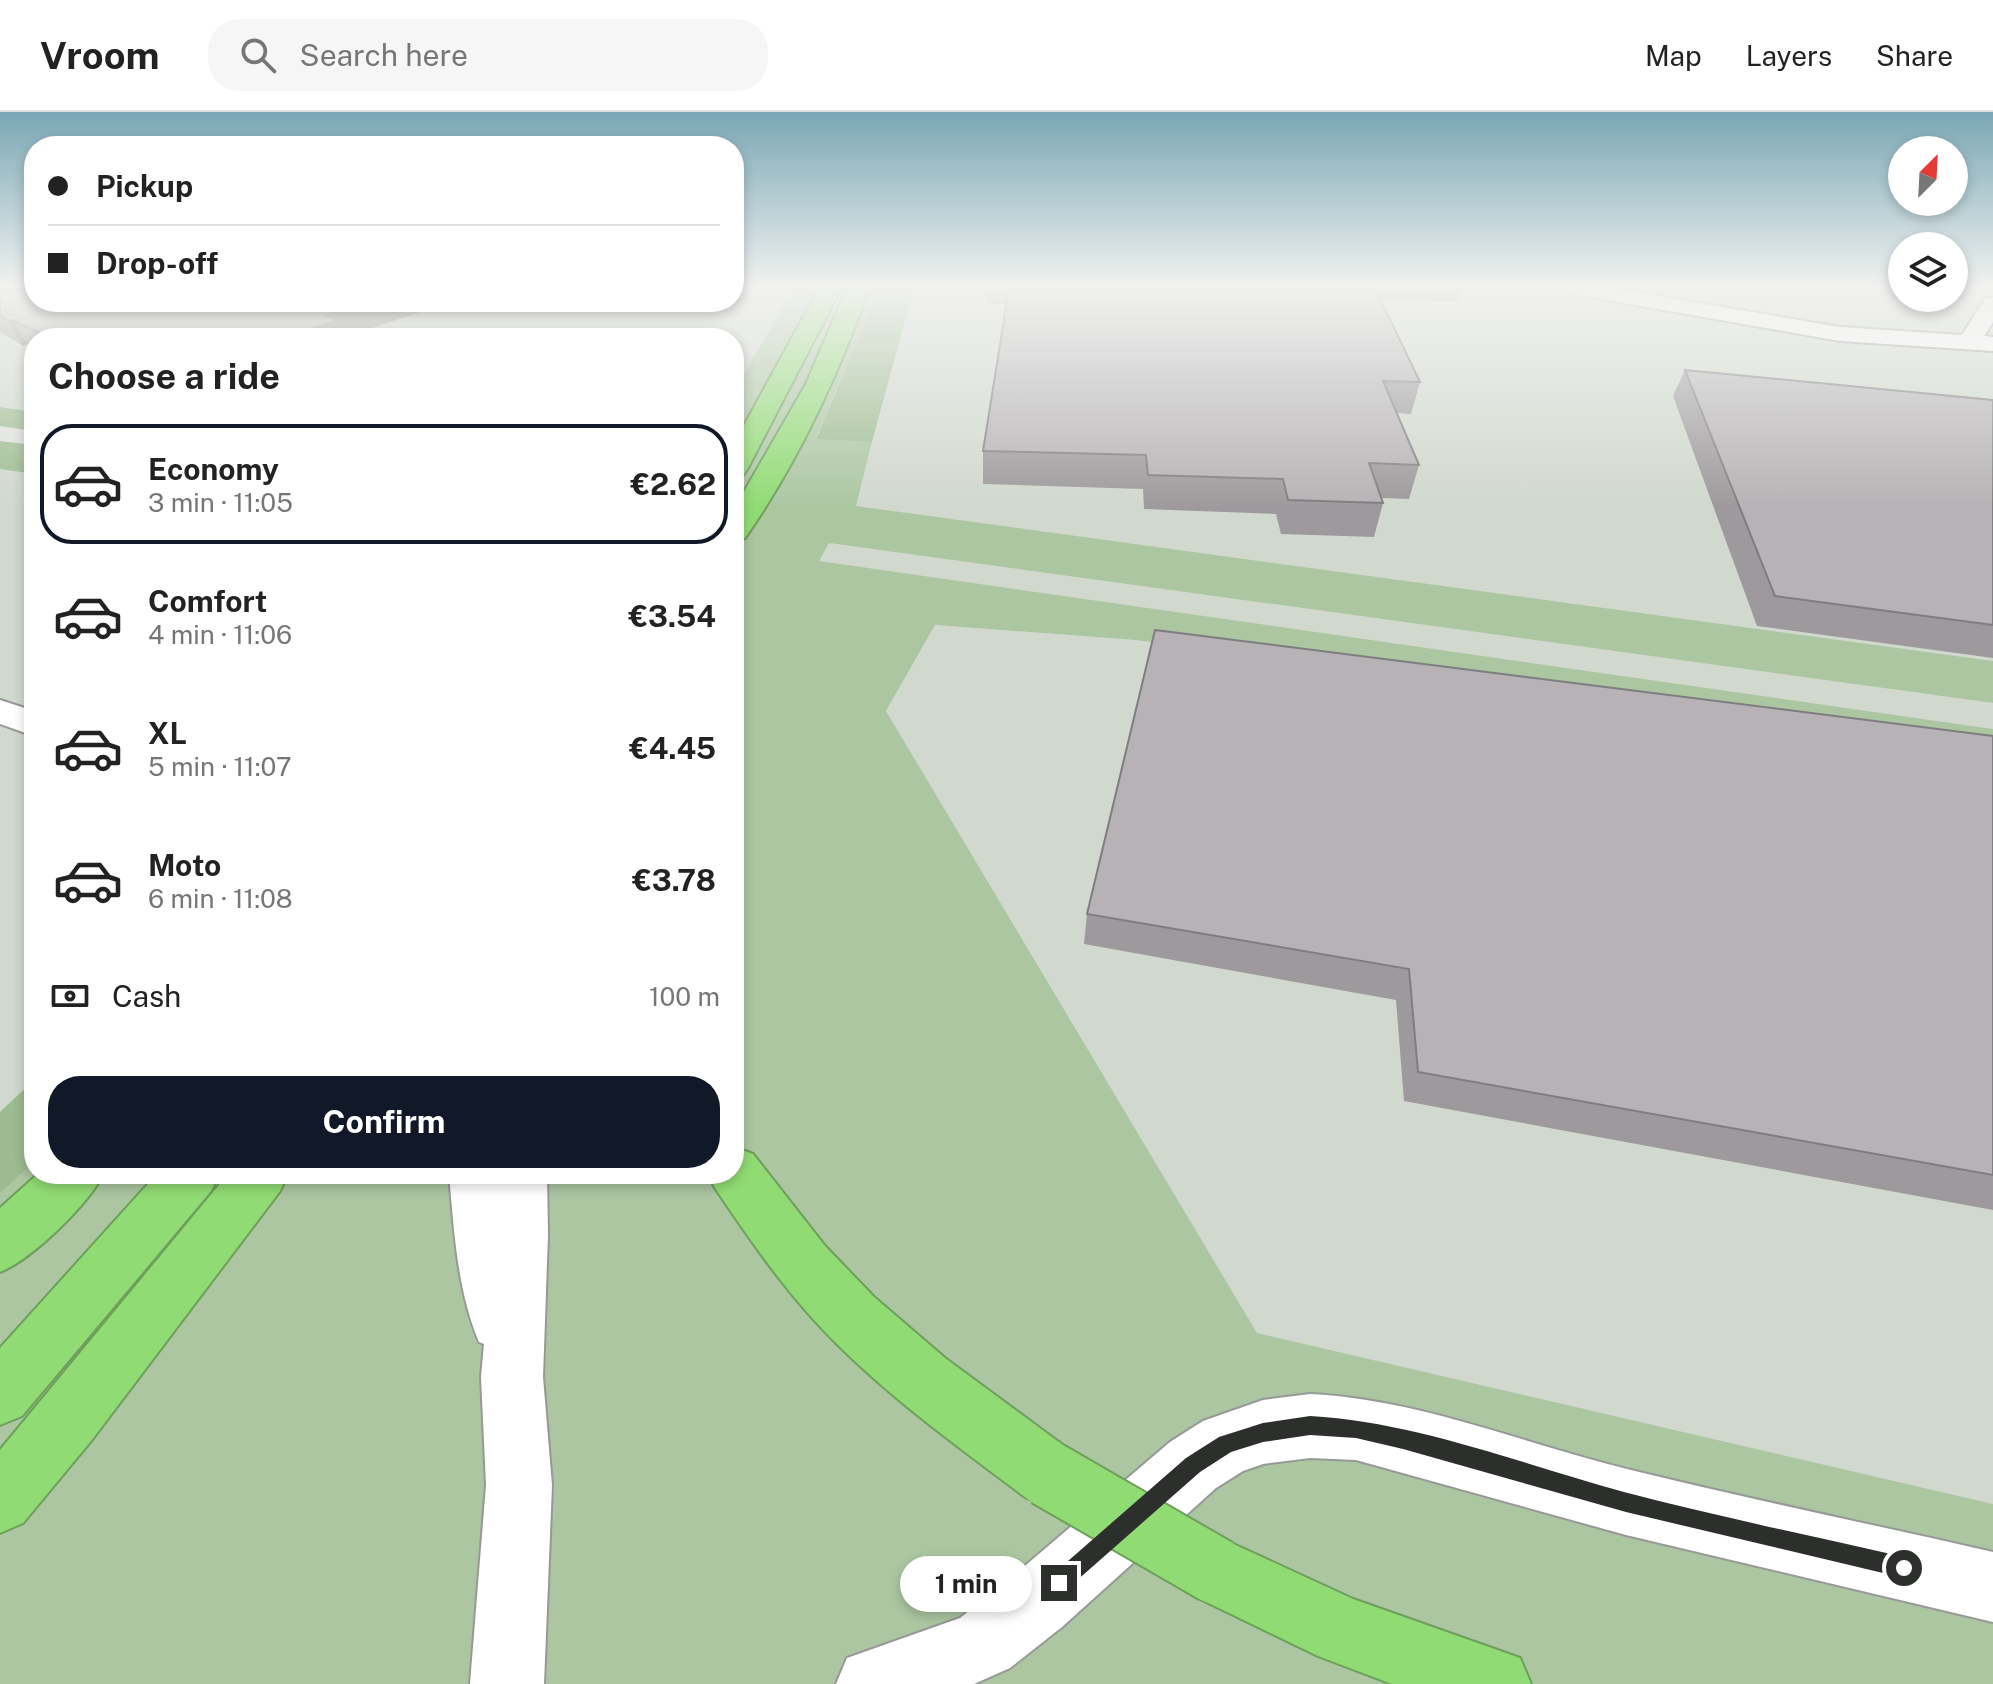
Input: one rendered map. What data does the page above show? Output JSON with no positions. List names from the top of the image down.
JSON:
{
  "north": "top right",
  "page": {
    "header": "Vroom",
    "search": "Search here",
    "nav": ["Map", "Layers", "Share"],
    "banner": ["Pickup", "Drop-off"],
    "heading": "Choose a ride",
    "list": [
      {
        "name": "Economy",
        "note": "3 min · 11:05",
        "value": "€2.62"
      },
      {
        "name": "Comfort",
        "note": "4 min · 11:06",
        "value": "€3.54"
      },
      {
        "name": "XL",
        "note": "5 min · 11:07",
        "value": "€4.45"
      },
      {
        "name": "Moto",
        "note": "6 min · 11:08",
        "value": "€3.78"
      }
    ],
    "pay": ["Cash", "100 m"],
    "buttons": "Confirm",
    "bubble": "1 min"
  }
}
